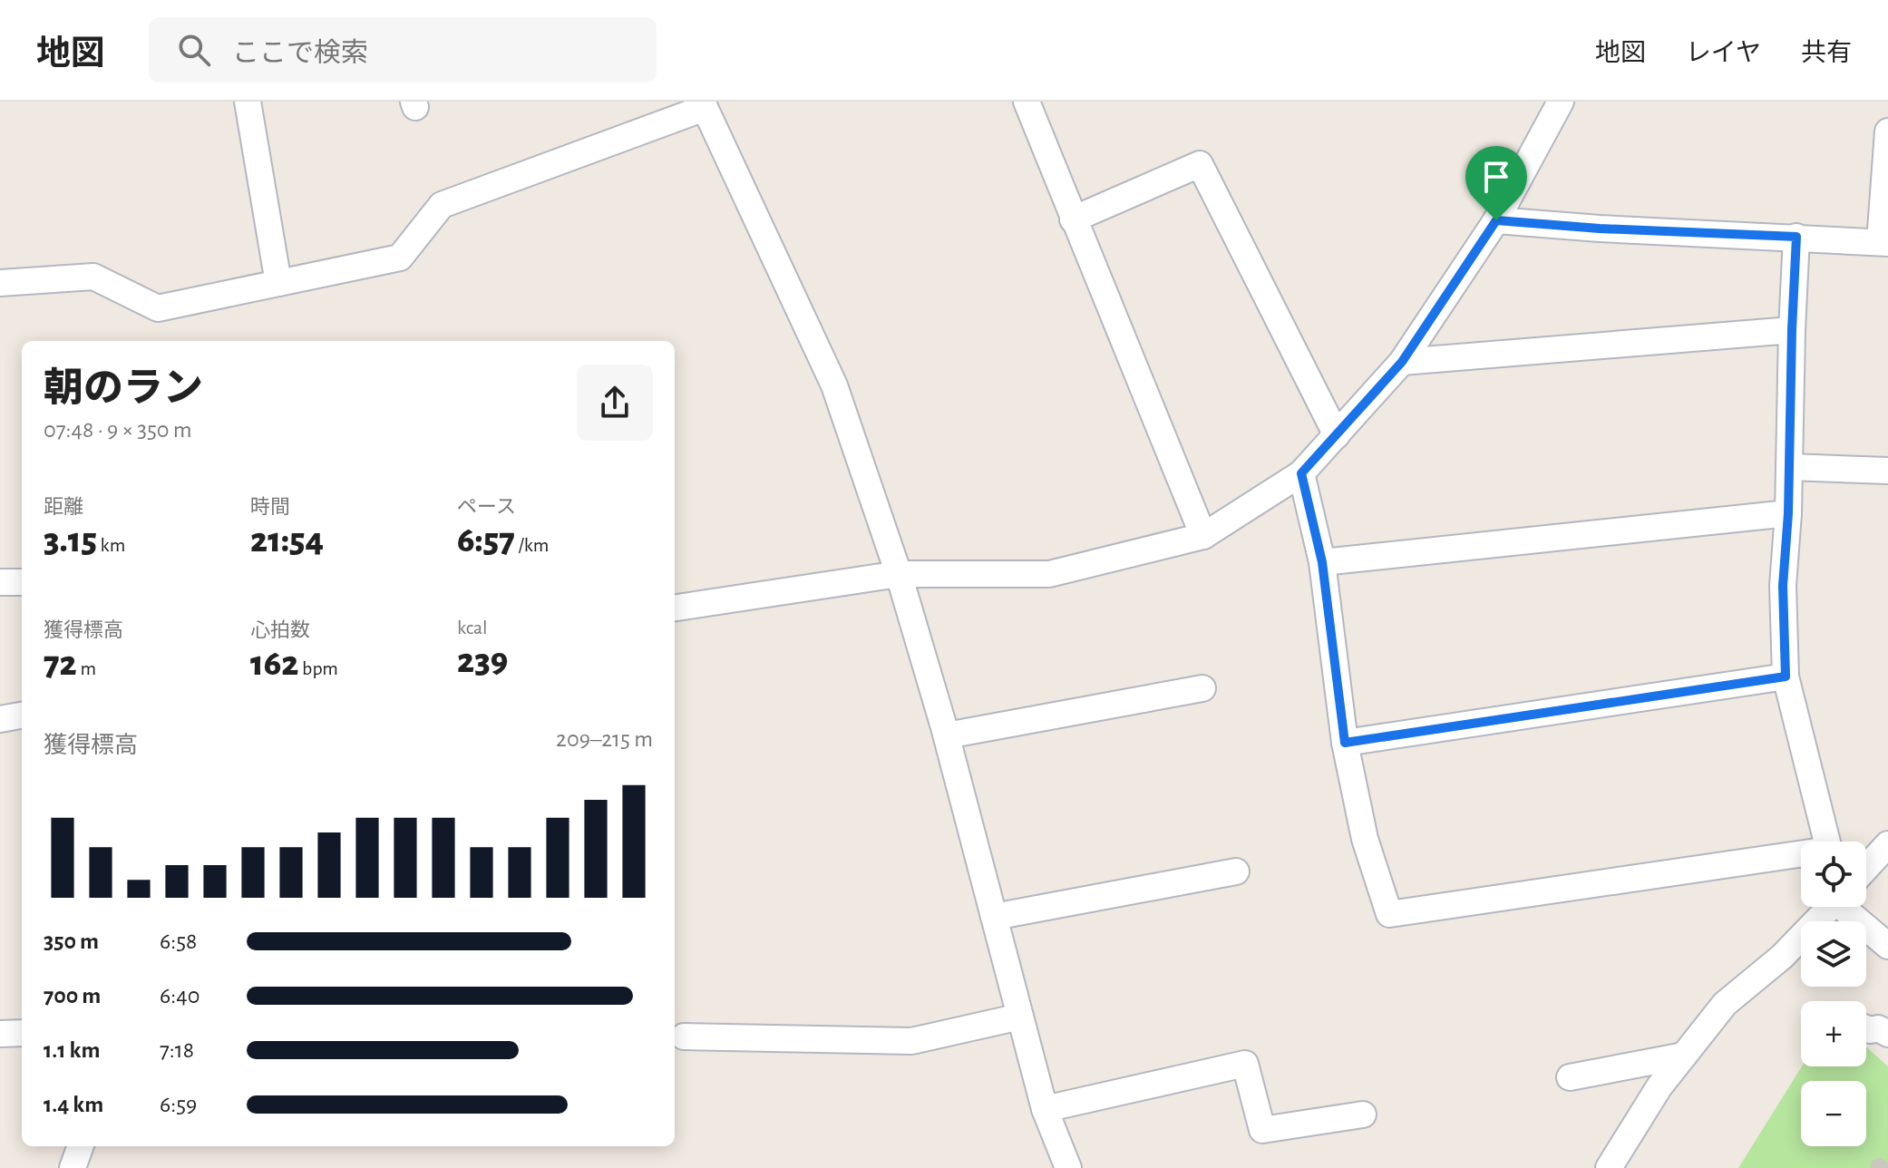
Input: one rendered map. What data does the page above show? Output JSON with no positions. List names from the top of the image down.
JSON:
{
  "page": {
    "header": "地図",
    "search": "ここで検索",
    "nav": ["地図", "レイヤ", "共有"],
    "heading": ["朝のラン", "07:48 · 9 × 350 m"],
    "stats": [
      ["距離", "3.15 km"],
      ["時間", "21:54"],
      ["ペース", "6:57 /km"],
      ["獲得標高", "72 m"],
      ["心拍数", "162 bpm"],
      ["kcal", "239"]
    ],
    "chart": ["獲得標高", "209–215 m"],
    "map_buttons": ["+", "−"],
    "list": [
      {
        "name": "350 m",
        "note": "6:58"
      },
      {
        "name": "700 m",
        "note": "6:40"
      },
      {
        "name": "1.1 km",
        "note": "7:18"
      },
      {
        "name": "1.4 km",
        "note": "6:59"
      }
    ]
  }
}
